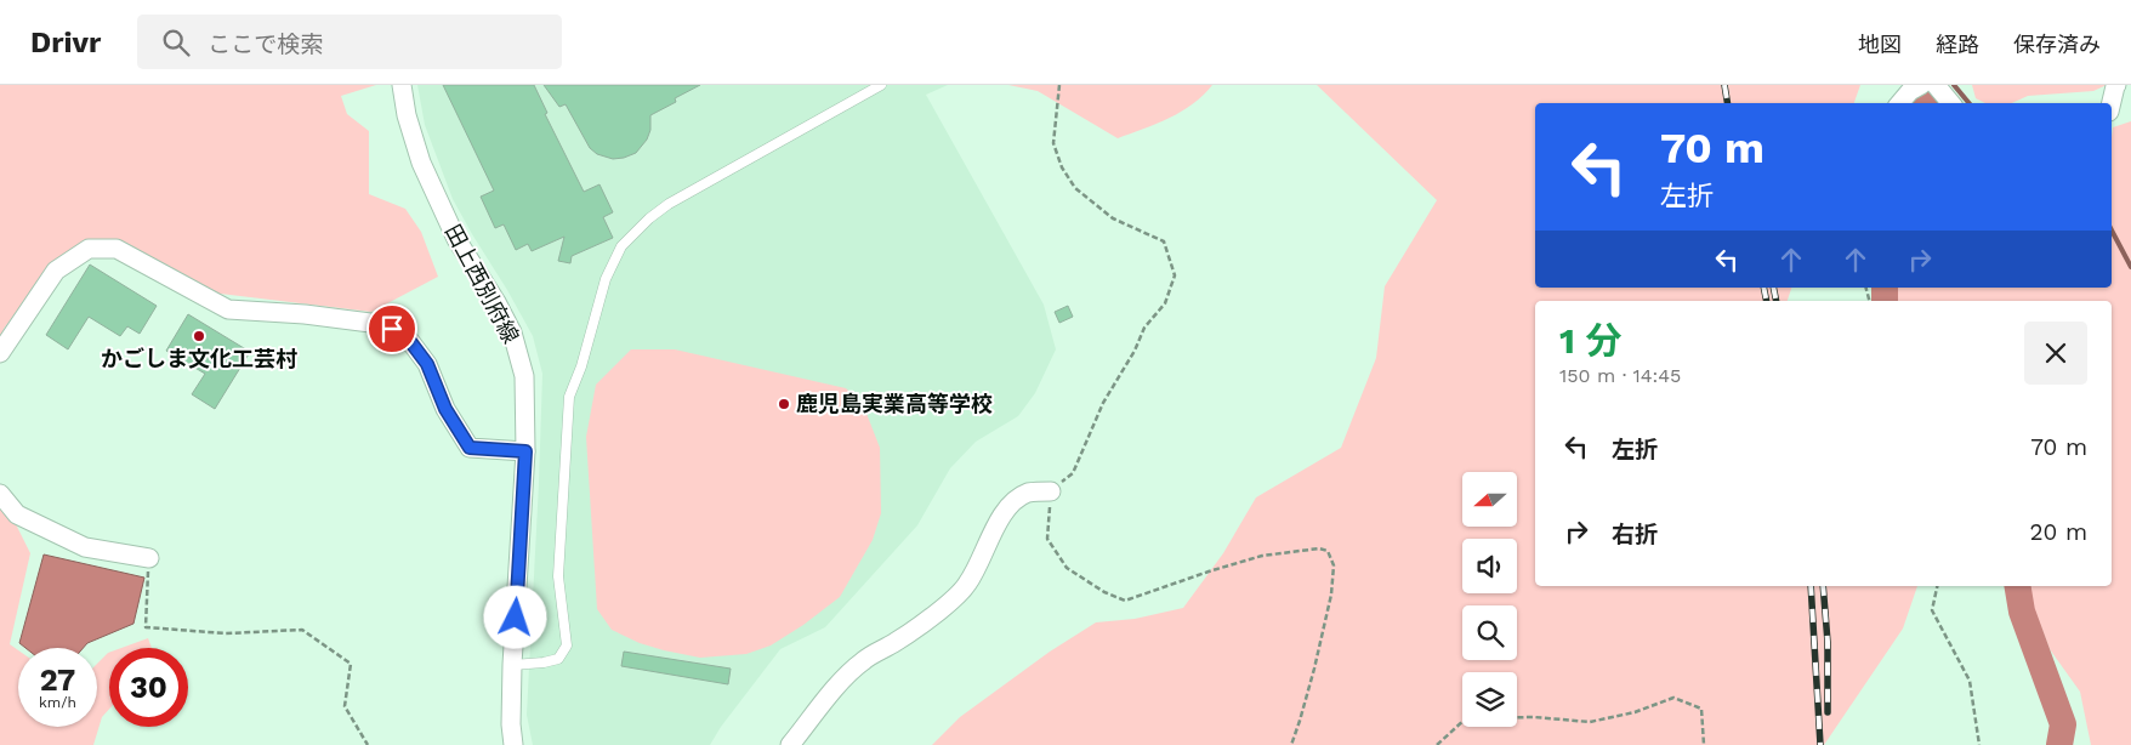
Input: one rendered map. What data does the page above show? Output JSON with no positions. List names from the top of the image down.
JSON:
{
  "streets": {
    "street": ["田上西別府線"]
  },
  "places": ["かごしま文化工芸村", "鹿児島実業高等学校"],
  "north": "left",
  "page": {
    "header": "Drivr",
    "search": "ここで検索",
    "nav": ["地図", "経路", "保存済み"],
    "turn": ["70 m", "左折"],
    "heading": ["1 分", "150 m · 14:45"],
    "list": [
      {
        "name": "左折",
        "value": "70 m"
      },
      {
        "name": "右折",
        "value": "20 m"
      }
    ],
    "speed": "27 km/h",
    "limit": "30"
  }
}
